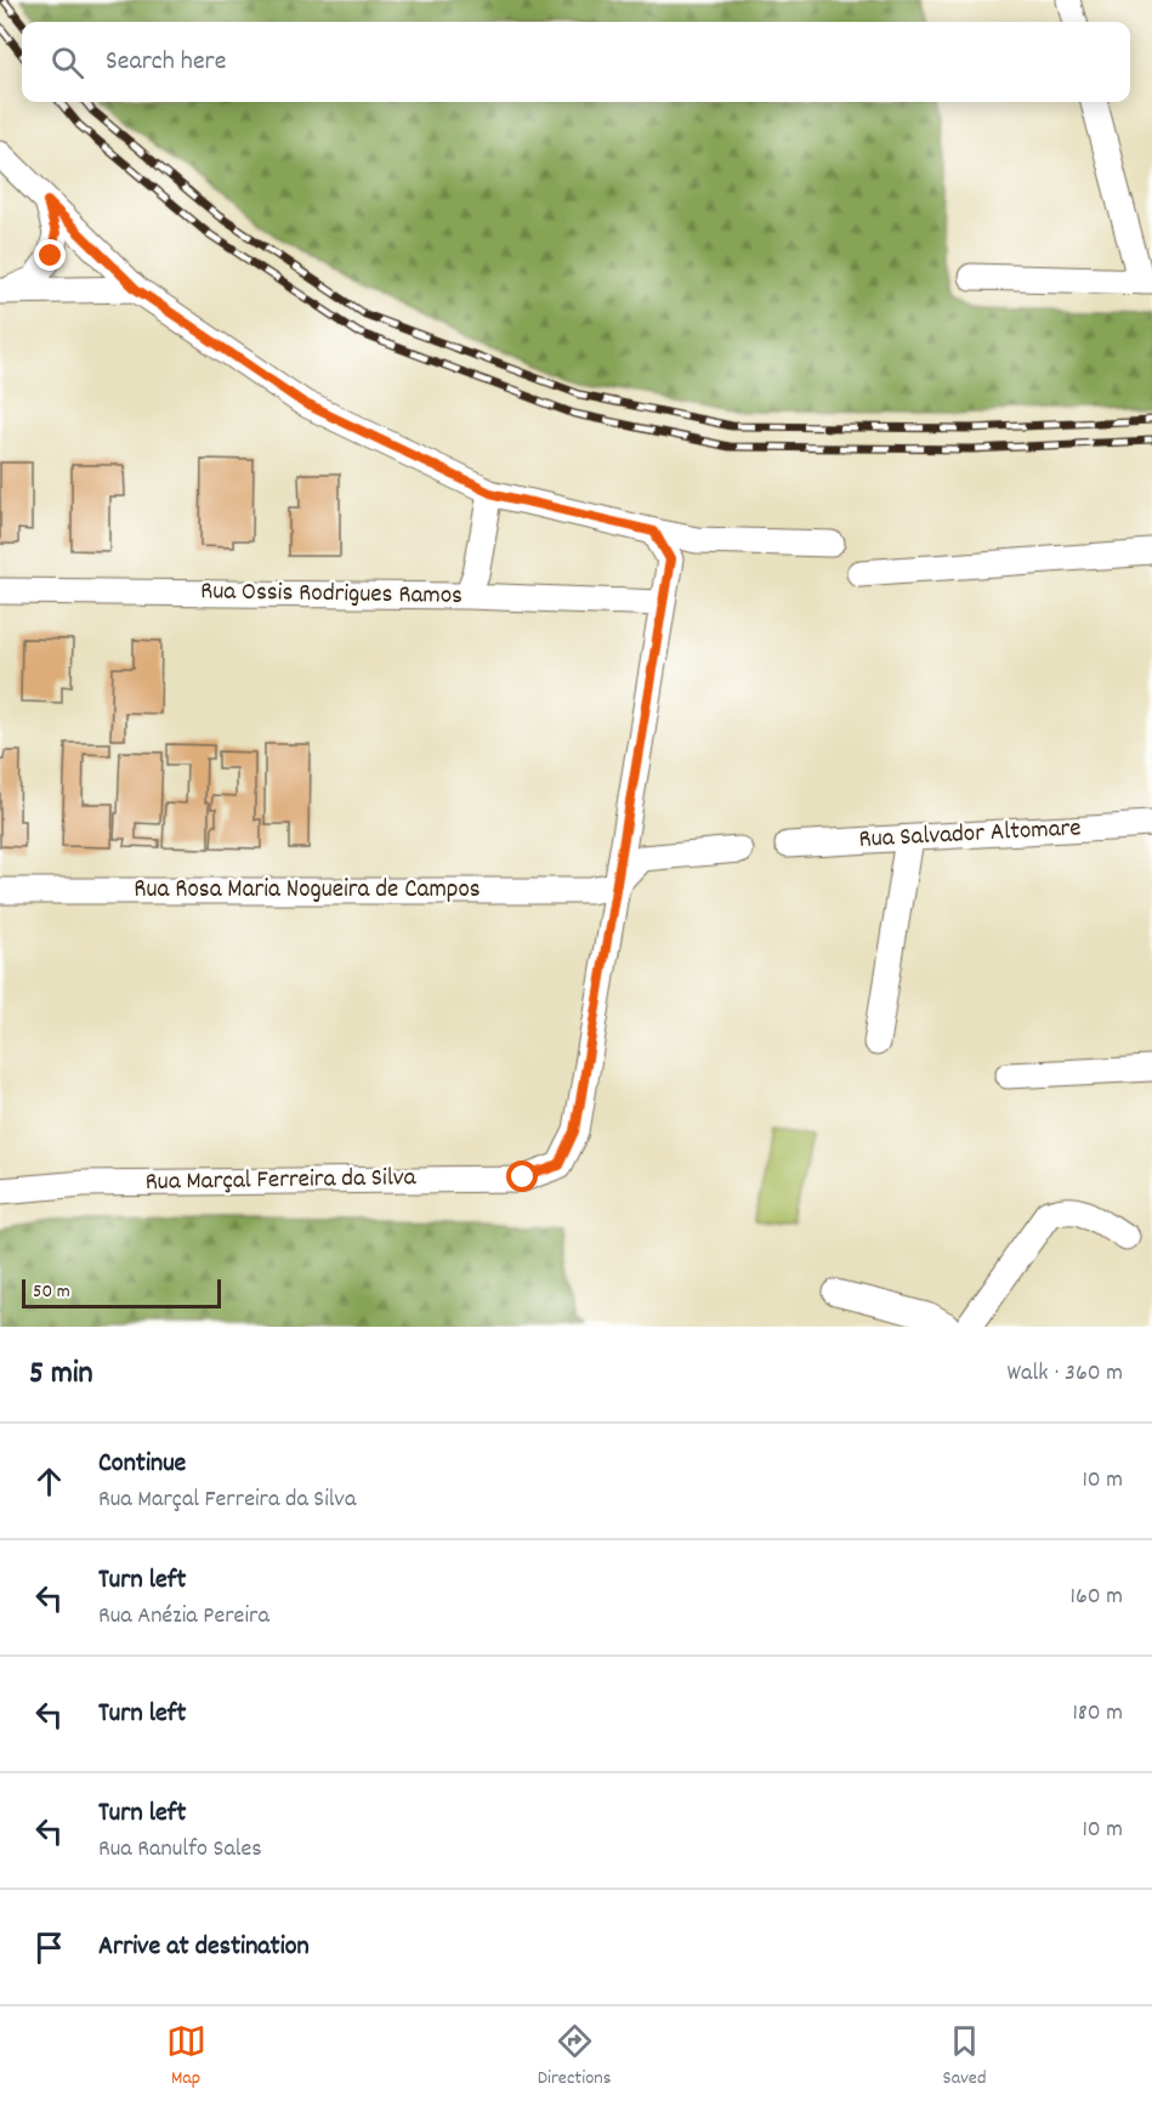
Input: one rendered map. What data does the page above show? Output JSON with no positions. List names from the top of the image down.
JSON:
{
  "streets": {
    "street": [
      "Rua Ossis Rodrigues Ramos",
      "Rua Salvador Altomare",
      "Rua Rosa Maria Nogueira de Campos",
      "Rua Marçal Ferreira da Silva"
    ]
  },
  "crossings": [
    ["Rua Rosa Maria Nogueira de Campos", "Rua Marçal Ferreira da Silva"]
  ],
  "scale_bar": "50 m",
  "page": {
    "search": "Search here",
    "scale": "50 m",
    "heading": ["5 min", "Walk · 360 m"],
    "list": [
      ["Continue", "Rua Marçal Ferreira da Silva", "10 m"],
      ["Turn left", "Rua Anézia Pereira", "160 m"],
      ["Turn left", "180 m"],
      ["Turn left", "Rua Ranulfo Sales", "10 m"],
      "Arrive at destination"
    ],
    "nav": ["Map", "Directions", "Saved"]
  }
}
